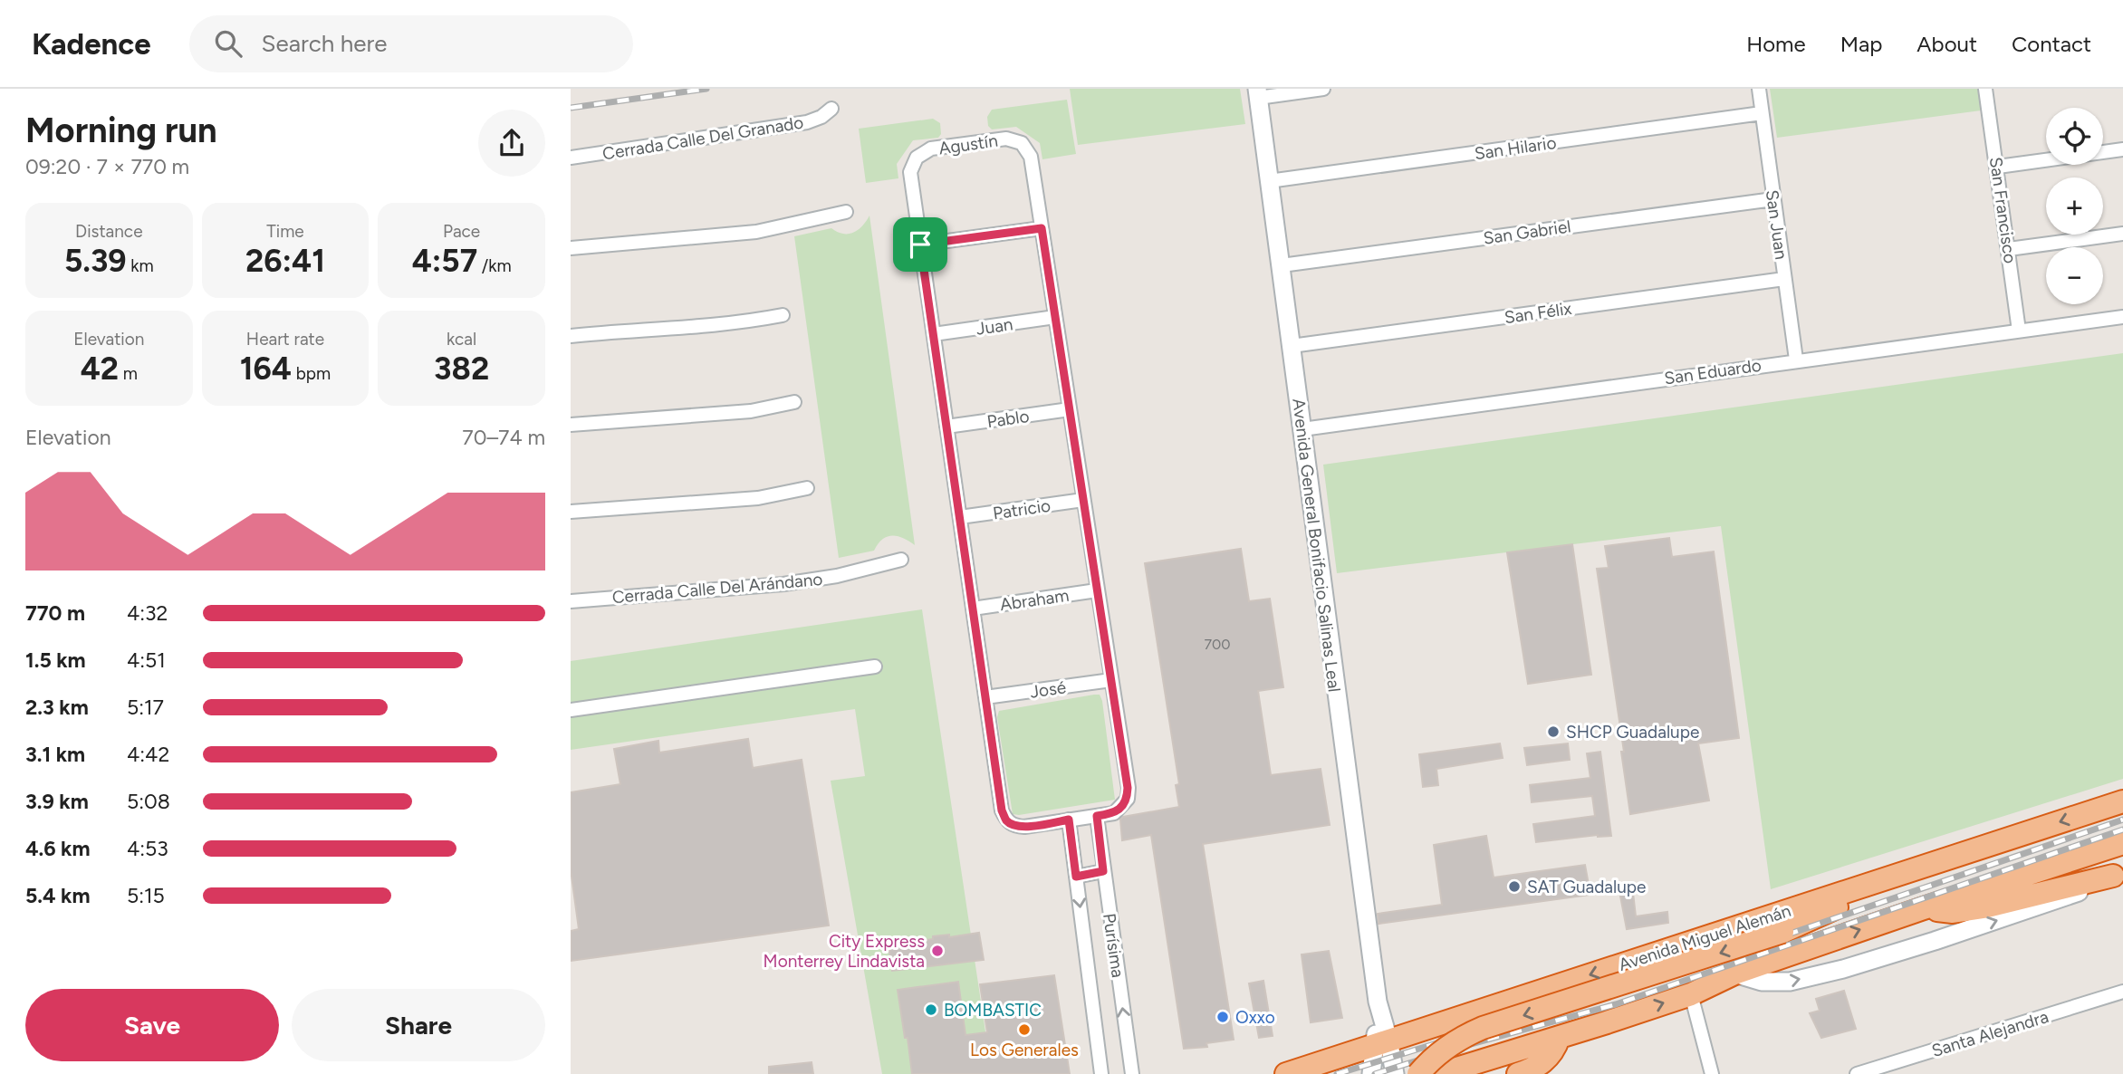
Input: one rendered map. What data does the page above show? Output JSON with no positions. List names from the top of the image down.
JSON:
{
  "streets": {
    "highway": ["Avenida Miguel Alemán"],
    "street": [
      "Cerrada Calle Del Granado",
      "Agustín",
      "San Hilario",
      "San Francisco",
      "San Juan",
      "San Gabriel",
      "San Félix",
      "Juan",
      "San Eduardo",
      "Pablo",
      "Patricio",
      "Avenida General Bonifacio Salinas Leal",
      "Cerrada Calle Del Arándano",
      "Abraham",
      "José",
      "Purísima",
      "Santa Alejandra"
    ]
  },
  "crossings": [
    ["San Hilario", "San Juan"],
    ["San Hilario", "Avenida General Bonifacio Salinas Leal"],
    ["San Francisco", "San Eduardo"],
    ["San Juan", "San Gabriel"],
    ["San Juan", "San Félix"],
    ["San Juan", "San Eduardo"],
    ["San Gabriel", "Avenida General Bonifacio Salinas Leal"],
    ["San Félix", "Avenida General Bonifacio Salinas Leal"],
    ["San Eduardo", "Avenida General Bonifacio Salinas Leal"],
    ["Avenida General Bonifacio Salinas Leal", "Avenida Miguel Alemán"]
  ],
  "places": [
    "SHCP Guadalupe",
    "SAT Guadalupe",
    "City Express Monterrey Lindavista",
    "BOMBASTIC",
    "Oxxo",
    "Los Generales"
  ],
  "house_numbers": ["700"],
  "page": {
    "header": "Kadence",
    "search": "Search here",
    "nav": [
      "Home",
      "Map",
      "About",
      "Contact"
    ],
    "heading": ["Morning run", "09:20 · 7 × 770 m"],
    "map_buttons": ["+", "−"],
    "stats": [
      ["Distance", "5.39 km"],
      ["Time", "26:41"],
      ["Pace", "4:57 /km"],
      ["Elevation", "42 m"],
      ["Heart rate", "164 bpm"],
      ["kcal", "382"]
    ],
    "chart": ["Elevation", "70–74 m"],
    "list": [
      {
        "name": "770 m",
        "note": "4:32"
      },
      {
        "name": "1.5 km",
        "note": "4:51"
      },
      {
        "name": "2.3 km",
        "note": "5:17"
      },
      {
        "name": "3.1 km",
        "note": "4:42"
      },
      {
        "name": "3.9 km",
        "note": "5:08"
      },
      {
        "name": "4.6 km",
        "note": "4:53"
      },
      {
        "name": "5.4 km",
        "note": "5:15"
      }
    ],
    "buttons": ["Save", "Share"]
  }
}
